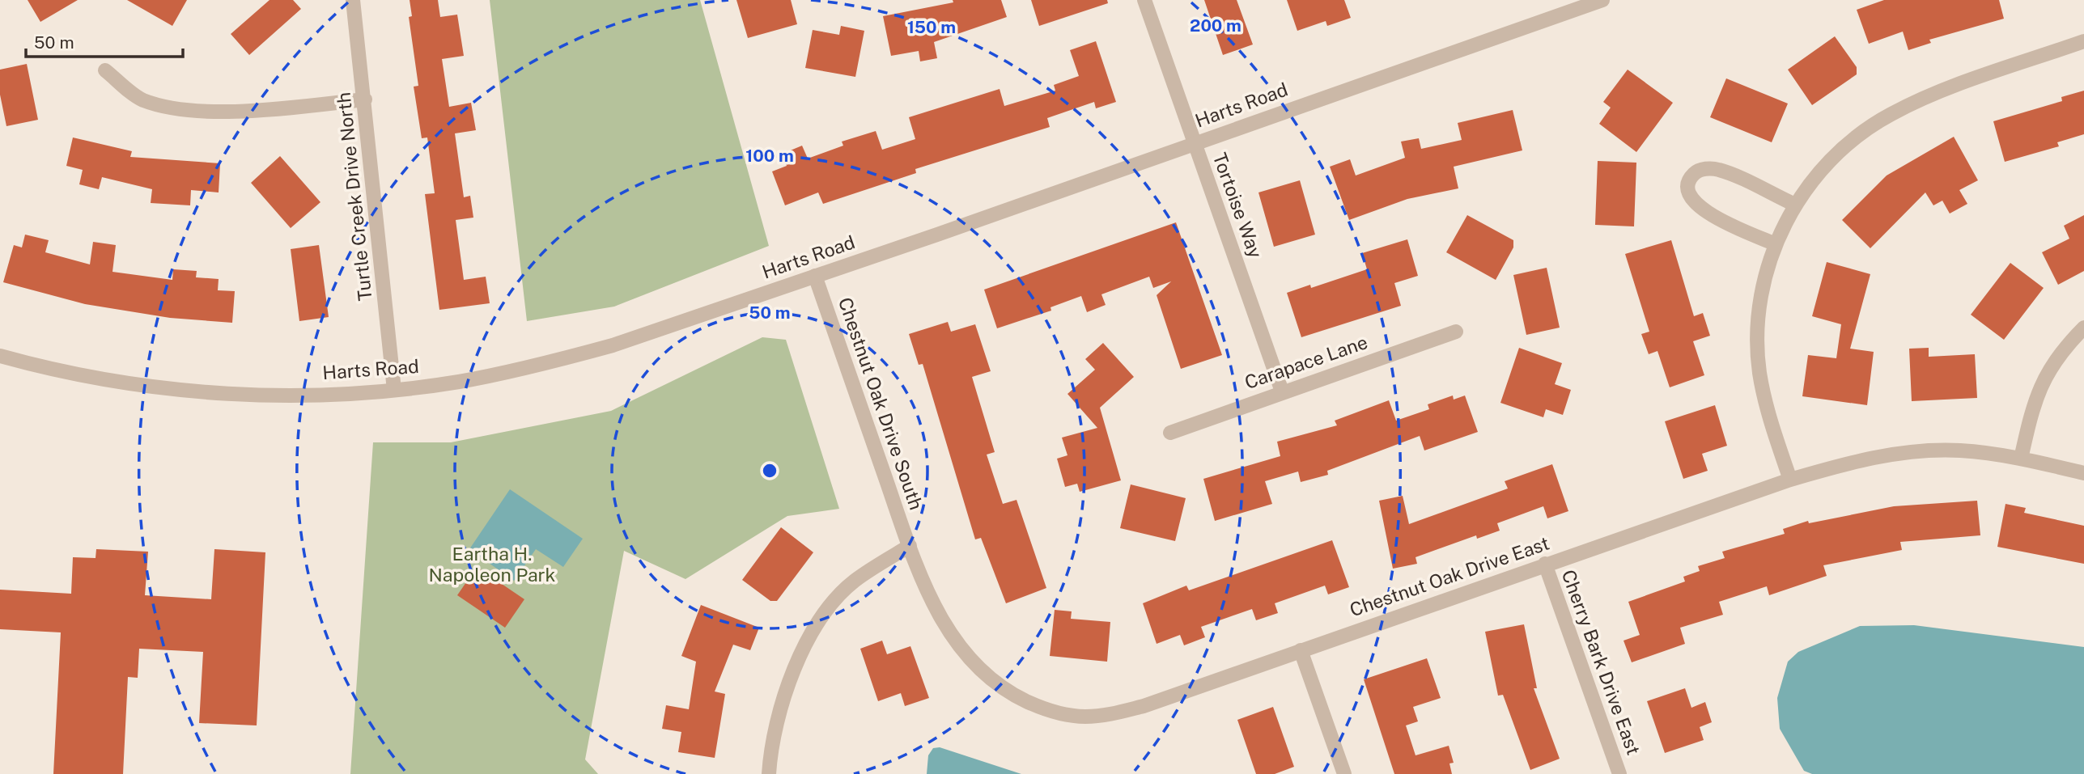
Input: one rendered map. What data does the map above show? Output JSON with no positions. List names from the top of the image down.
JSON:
{
  "streets": {
    "street": [
      "Harts Road",
      "Turtle Creek Drive North",
      "Tortoise Way",
      "Carapace Lane",
      "Chestnut Oak Drive South",
      "Chestnut Oak Drive East",
      "Cherry Bark Drive East"
    ]
  },
  "crossings": [
    ["Harts Road", "Turtle Creek Drive North"],
    ["Harts Road", "Tortoise Way"],
    ["Harts Road", "Chestnut Oak Drive South"],
    ["Tortoise Way", "Carapace Lane"],
    ["Chestnut Oak Drive South", "Chestnut Oak Drive East"],
    ["Chestnut Oak Drive East", "Cherry Bark Drive East"]
  ],
  "parks": ["Eartha H. Napoleon Park"],
  "scale_bar": "50 m",
  "rings": [
    "200 m",
    "150 m",
    "100 m",
    "50 m"
  ]
}
